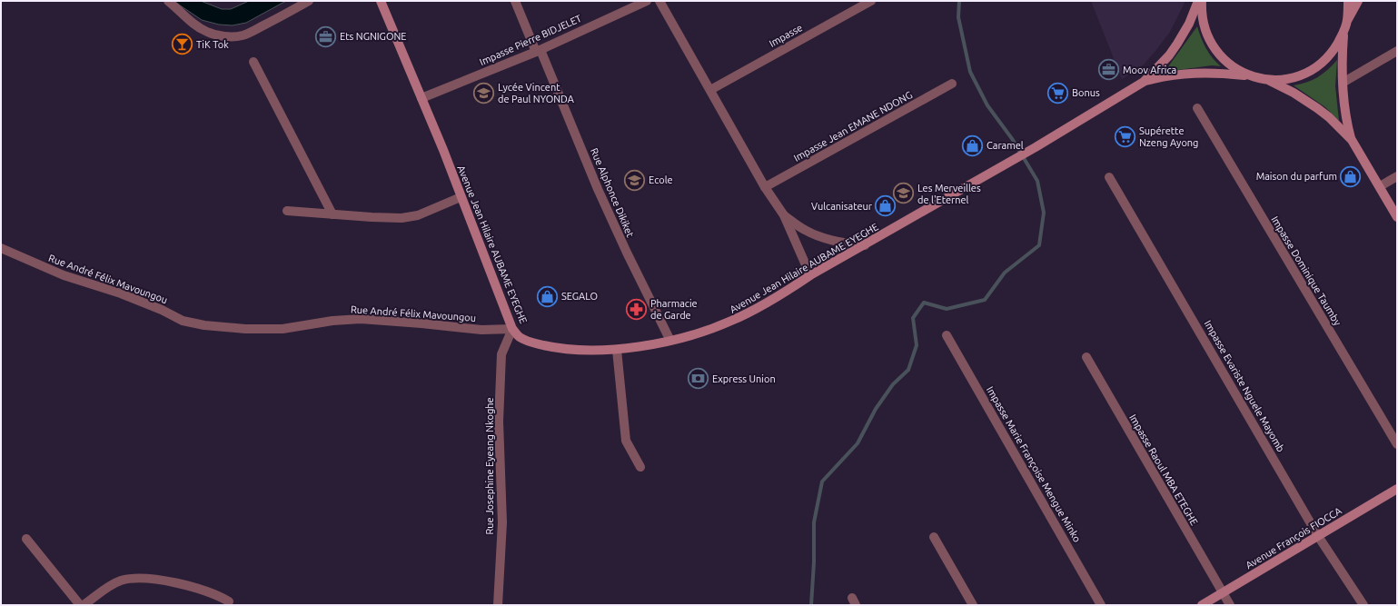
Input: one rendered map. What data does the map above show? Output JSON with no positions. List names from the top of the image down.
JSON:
{
  "streets": {
    "main road": ["Avenue Jean Hilaire AUBAME EYEGHE", "Avenue François FIOCCA"],
    "street": [
      "Impasse",
      "Impasse Pierre BIDJELET",
      "Impasse Jean EMANE NDONG",
      "Rue Alphonce Dikiket",
      "Impasse Dominique Taumby",
      "Rue André Félix Mavoungou",
      "Impasse Evariste Nguele Mayomb",
      "Impasse Marie Françoise Mengue Minko",
      "Rue Josephine Eyeang Nkoghe",
      "Impasse Raoul MBA ETEGHE"
    ]
  },
  "crossings": [
    ["Impasse Pierre BIDJELET", "Rue Alphonce Dikiket"],
    ["Impasse Pierre BIDJELET", "Avenue Jean Hilaire AUBAME EYEGHE"],
    ["Rue Alphonce Dikiket", "Avenue Jean Hilaire AUBAME EYEGHE"],
    ["Avenue Jean Hilaire AUBAME EYEGHE", "Rue André Félix Mavoungou"],
    ["Avenue Jean Hilaire AUBAME EYEGHE", "Rue Josephine Eyeang Nkoghe"],
    ["Rue André Félix Mavoungou", "Rue Josephine Eyeang Nkoghe"],
    ["Impasse Evariste Nguele Mayomb", "Avenue François FIOCCA"],
    ["Impasse Raoul MBA ETEGHE", "Avenue François FIOCCA"]
  ],
  "places": {
    "office": ["Ets NGNIGONE", "Moov Africa"],
    "bar": ["TiK Tok"],
    "school or university": ["Lycée Vincent de Paul NYONDA", "Ecole", "Les Merveilles de l'Eternel"],
    "supermarket": ["Bonus", "Supérette Nzeng Ayong"],
    "shop": [
      "Caramel",
      "Maison du parfum",
      "Vulcanisateur",
      "SEGALO"
    ],
    "pharmacy": ["Pharmacie de Garde"],
    "bank": ["Express Union"]
  }
}
